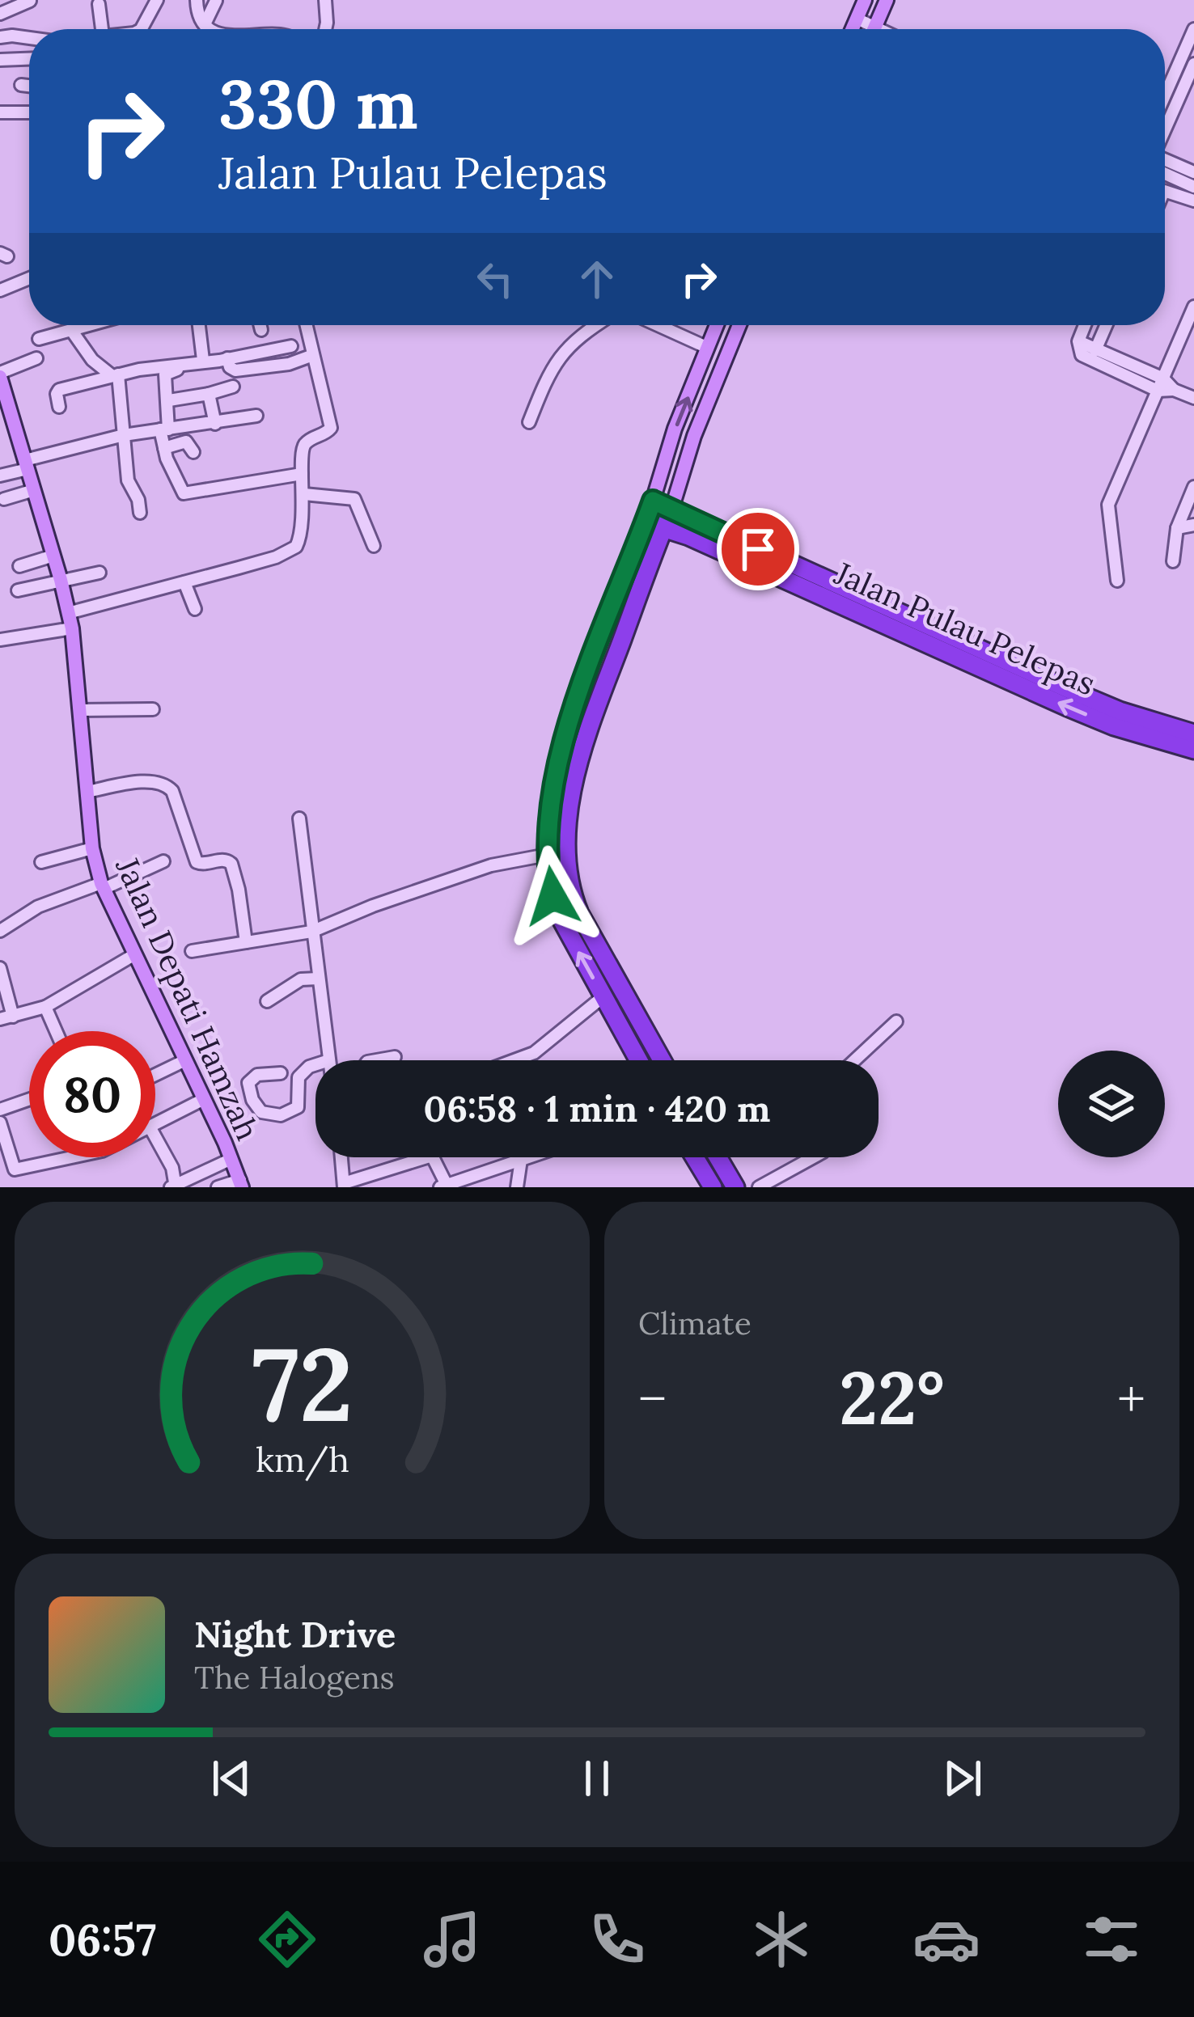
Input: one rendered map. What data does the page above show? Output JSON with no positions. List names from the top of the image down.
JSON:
{
  "streets": {
    "highway": ["Jalan Pulau Pelepas"],
    "main road": ["Jalan Depati Hamzah"]
  },
  "page": {
    "turn": ["330 m", "Jalan Pulau Pelepas"],
    "limit": "80",
    "trip": "06:58 · 1 min · 420 m",
    "tile": "Climate",
    "heat": ["−", "22°", "+"],
    "song": ["Night Drive", "The Halogens"],
    "tabs": "06:57",
    "gauge": ["72", "km/h"]
  }
}
